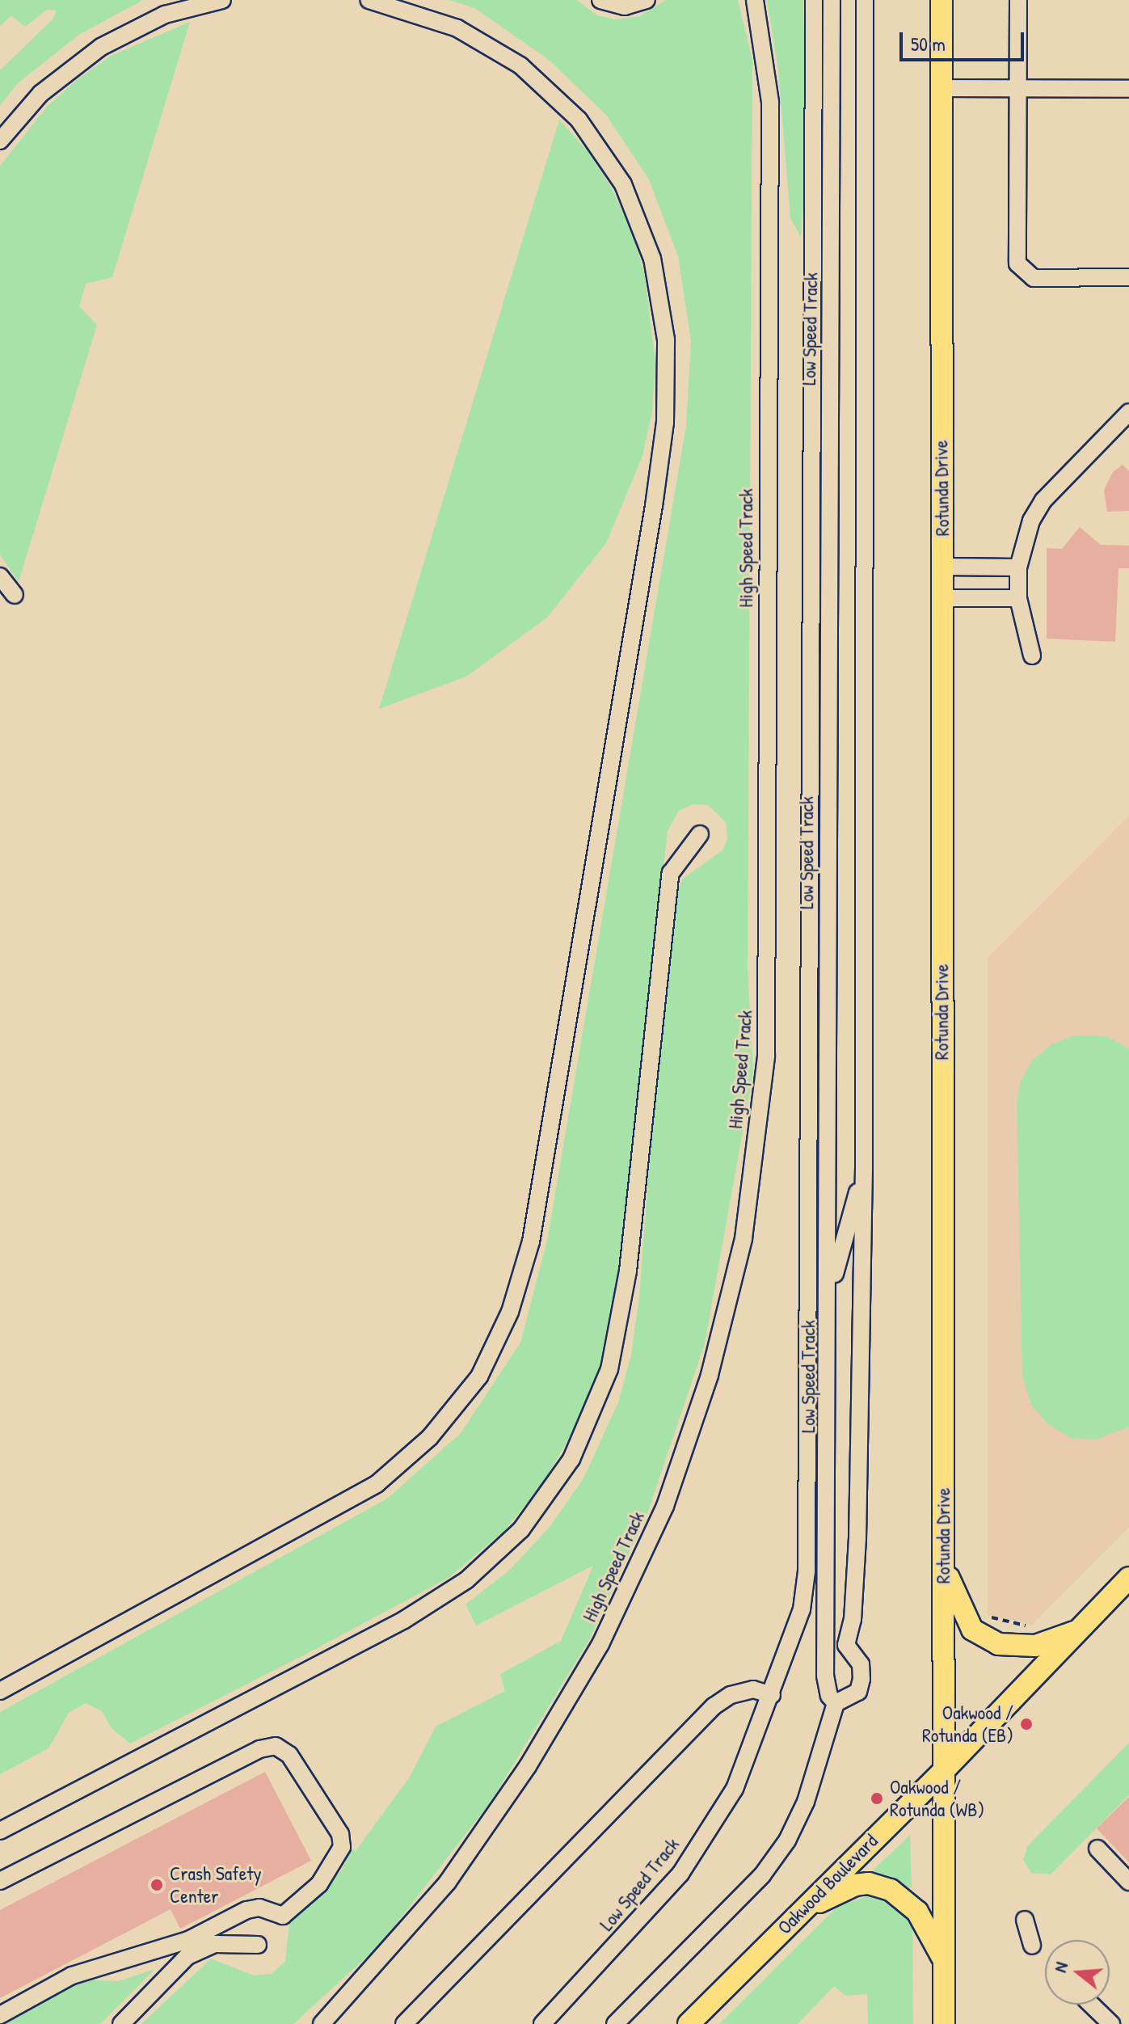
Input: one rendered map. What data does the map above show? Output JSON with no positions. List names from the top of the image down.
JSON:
{
  "streets": {
    "main road": ["Rotunda Drive", "Oakwood Boulevard"],
    "lane": ["Low Speed Track", "High Speed Track"]
  },
  "crossings": [
    ["Rotunda Drive", "Oakwood Boulevard"]
  ],
  "places": ["Oakwood / Rotunda (EB)", "Oakwood / Rotunda (WB)", "Crash Safety Center"],
  "scale_bar": "50 m",
  "north": "left"
}
